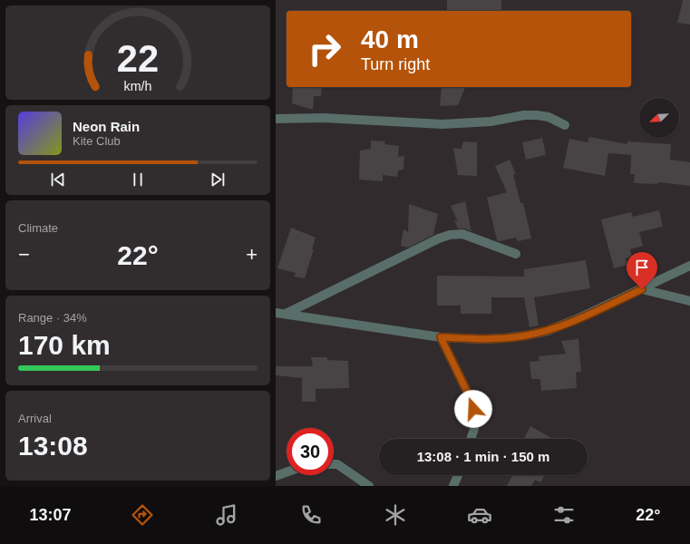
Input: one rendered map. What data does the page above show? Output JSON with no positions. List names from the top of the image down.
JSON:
{
  "north": "bottom left",
  "page": {
    "turn": ["40 m", "Turn right"],
    "song": ["Neon Rain", "Kite Club"],
    "tile": [
      "Climate",
      ["Range · 34%", "170 km"],
      ["Arrival", "13:08"]
    ],
    "heat": ["−", "22°", "+"],
    "limit": "30",
    "trip": "13:08 · 1 min · 150 m",
    "tabs": ["13:07", "22°"],
    "gauge": ["22", "km/h"]
  }
}
